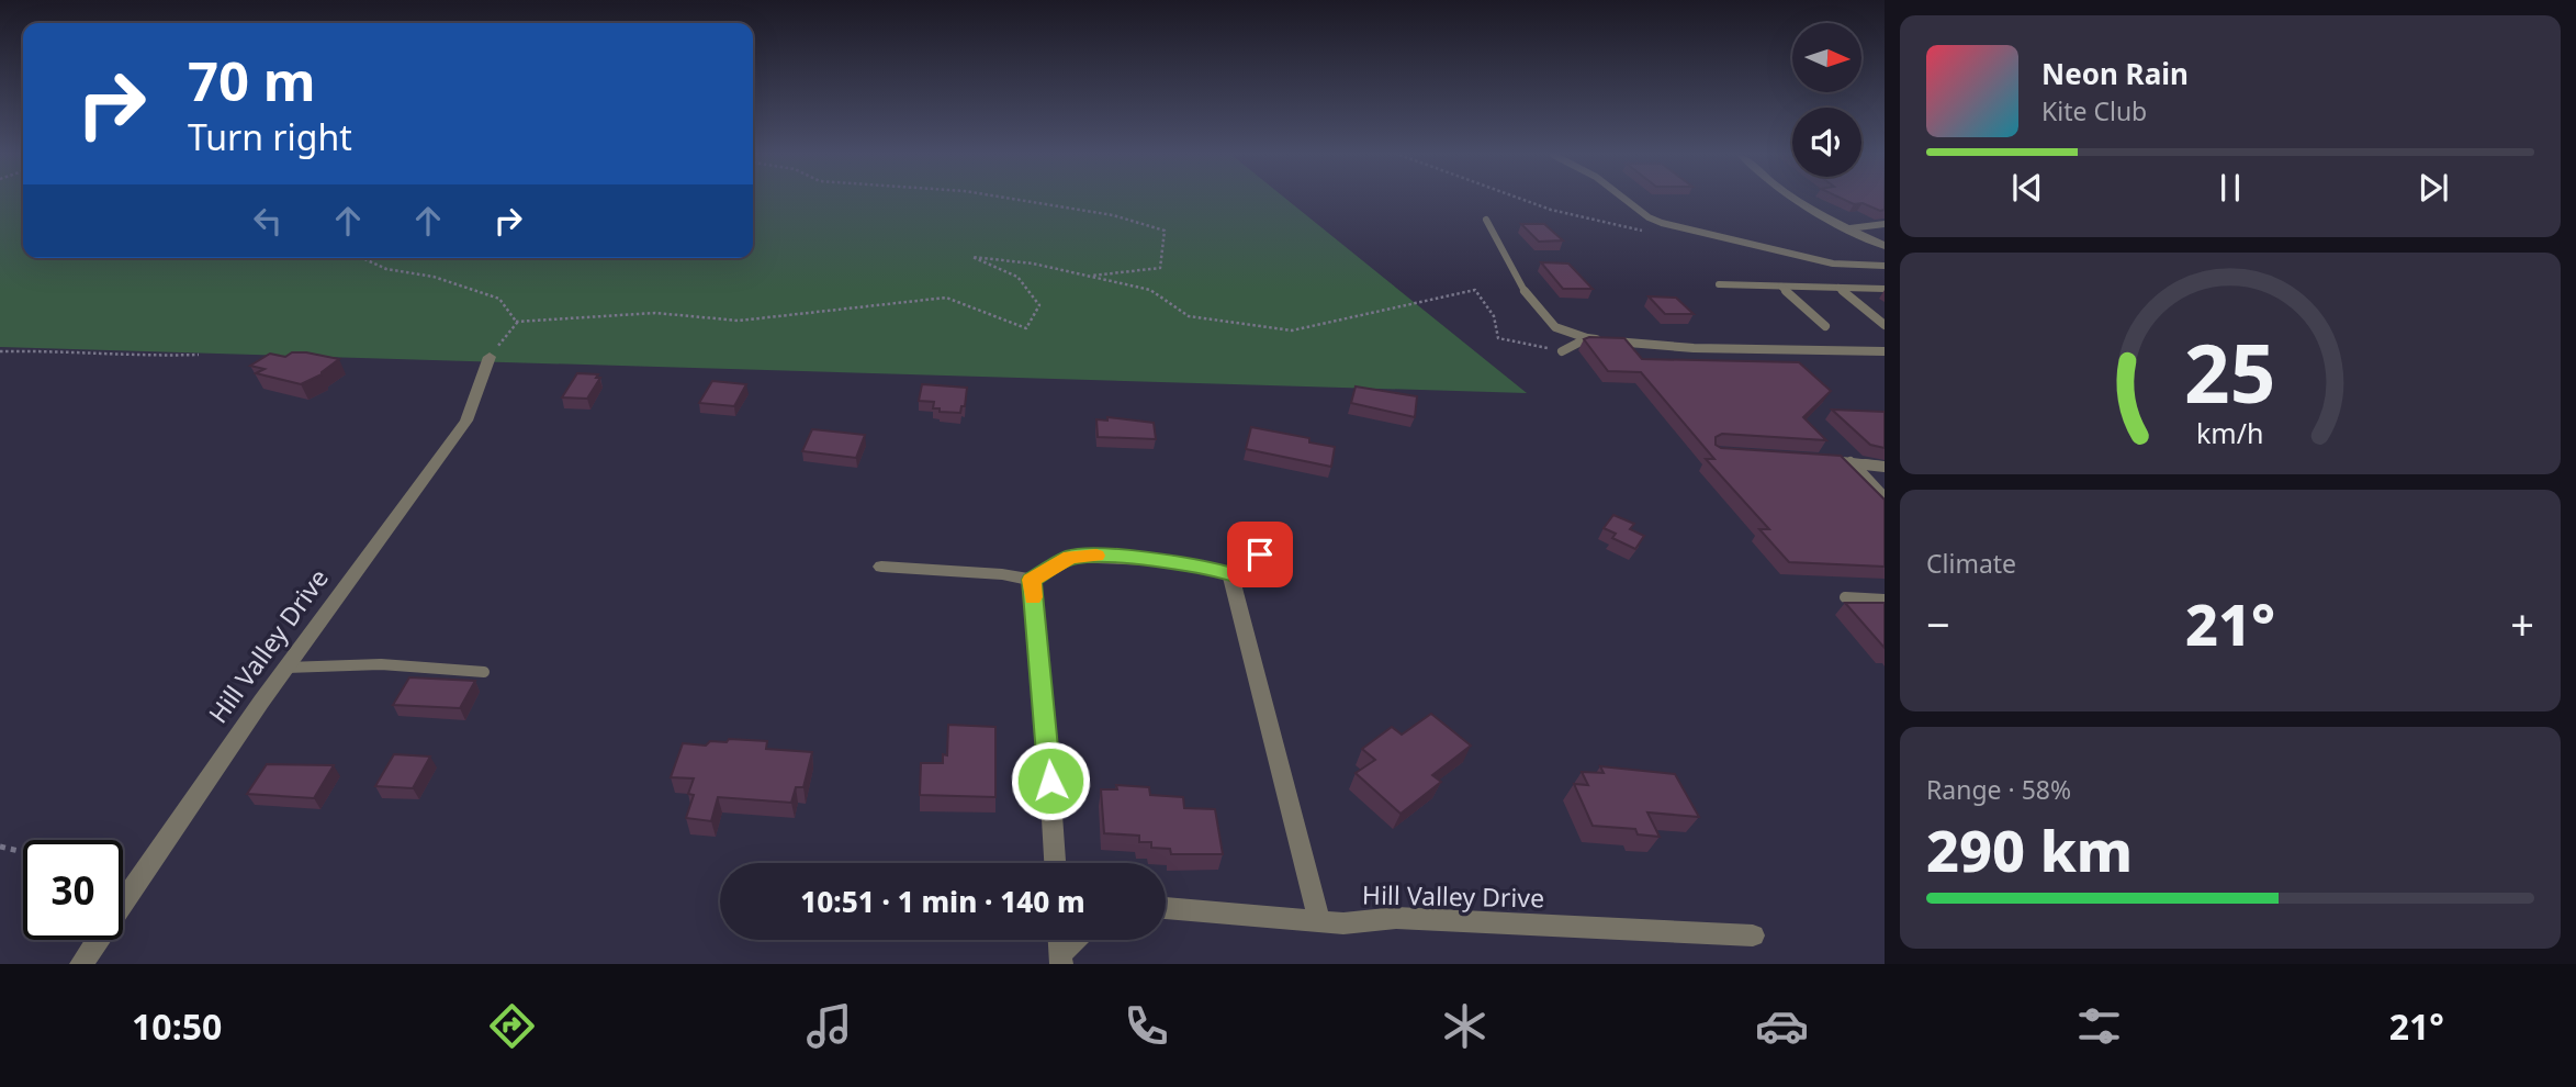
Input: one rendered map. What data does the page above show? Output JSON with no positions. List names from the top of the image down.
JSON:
{
  "streets": {
    "street": ["Hill Valley Drive"]
  },
  "north": "right",
  "page": {
    "turn": ["70 m", "Turn right"],
    "song": ["Neon Rain", "Kite Club"],
    "tile": [
      "Climate",
      ["Range · 58%", "290 km"]
    ],
    "heat": ["−", "21°", "+"],
    "limit": "30",
    "trip": "10:51 · 1 min · 140 m",
    "tabs": ["10:50", "21°"],
    "gauge": ["25", "km/h"]
  }
}
